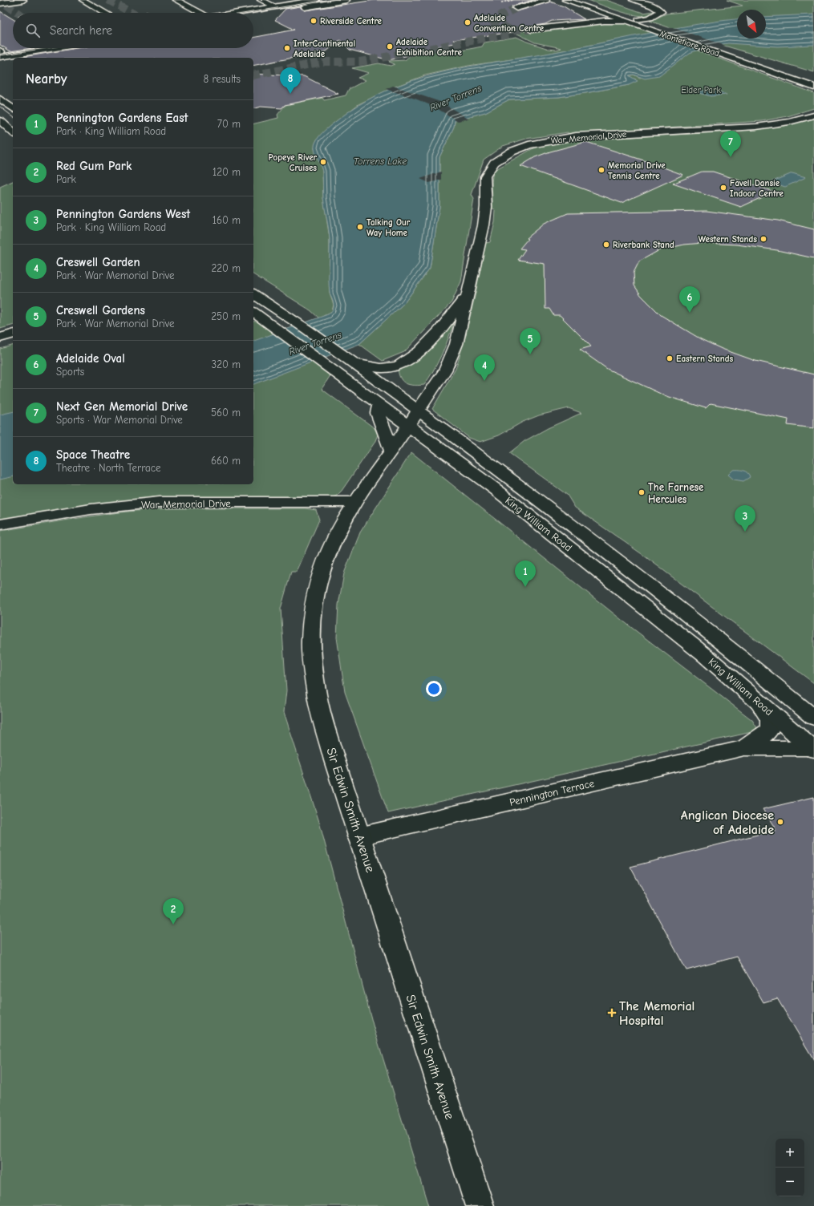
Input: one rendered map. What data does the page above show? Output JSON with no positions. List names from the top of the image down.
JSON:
{
  "streets": {
    "main road": [
      "Montefiore Road",
      "War Memorial Drive",
      "King William Road",
      "Pennington Terrace",
      "Sir Edwin Smith Avenue"
    ]
  },
  "crossings": [
    ["War Memorial Drive", "King William Road"],
    ["War Memorial Drive", "Sir Edwin Smith Avenue"],
    ["King William Road", "Pennington Terrace"],
    ["King William Road", "Sir Edwin Smith Avenue"],
    ["Pennington Terrace", "Sir Edwin Smith Avenue"]
  ],
  "water": ["River Torrens", "Torrens Lake"],
  "parks": ["Elder Park"],
  "places": {
    "other": [
      "Riverside Centre",
      "Adelaide Convention Centre",
      "Adelaide Exhibition Centre",
      "InterContinental Adelaide",
      "Popeye River Cruises",
      "Memorial Drive Tennis Centre",
      "Favell Dansie Indoor Centre",
      "Talking Our Way Home",
      "Western Stands",
      "Riverbank Stand",
      "Eastern Stands",
      "The Farnese Hercules",
      "Anglican Diocese of Adelaide"
    ],
    "health": ["The Memorial Hospital"]
  },
  "north": "bottom right",
  "page": {
    "search": "Search here",
    "heading": ["Nearby", "8 results"],
    "pins": [
      "8",
      "7",
      "6",
      "5",
      "4",
      "3",
      "1",
      "2"
    ],
    "list": [
      {
        "mark": "1",
        "name": "Pennington Gardens East",
        "note": "Park · King William Road",
        "value": "70 m"
      },
      {
        "mark": "2",
        "name": "Red Gum Park",
        "note": "Park",
        "value": "120 m"
      },
      {
        "mark": "3",
        "name": "Pennington Gardens West",
        "note": "Park · King William Road",
        "value": "160 m"
      },
      {
        "mark": "4",
        "name": "Creswell Garden",
        "note": "Park · War Memorial Drive",
        "value": "220 m"
      },
      {
        "mark": "5",
        "name": "Creswell Gardens",
        "note": "Park · War Memorial Drive",
        "value": "250 m"
      },
      {
        "mark": "6",
        "name": "Adelaide Oval",
        "note": "Sports",
        "value": "320 m"
      },
      {
        "mark": "7",
        "name": "Next Gen Memorial Drive",
        "note": "Sports · War Memorial Drive",
        "value": "560 m"
      },
      {
        "mark": "8",
        "name": "Space Theatre",
        "note": "Theatre · North Terrace",
        "value": "660 m"
      }
    ],
    "map_buttons": ["+", "−"]
  }
}
